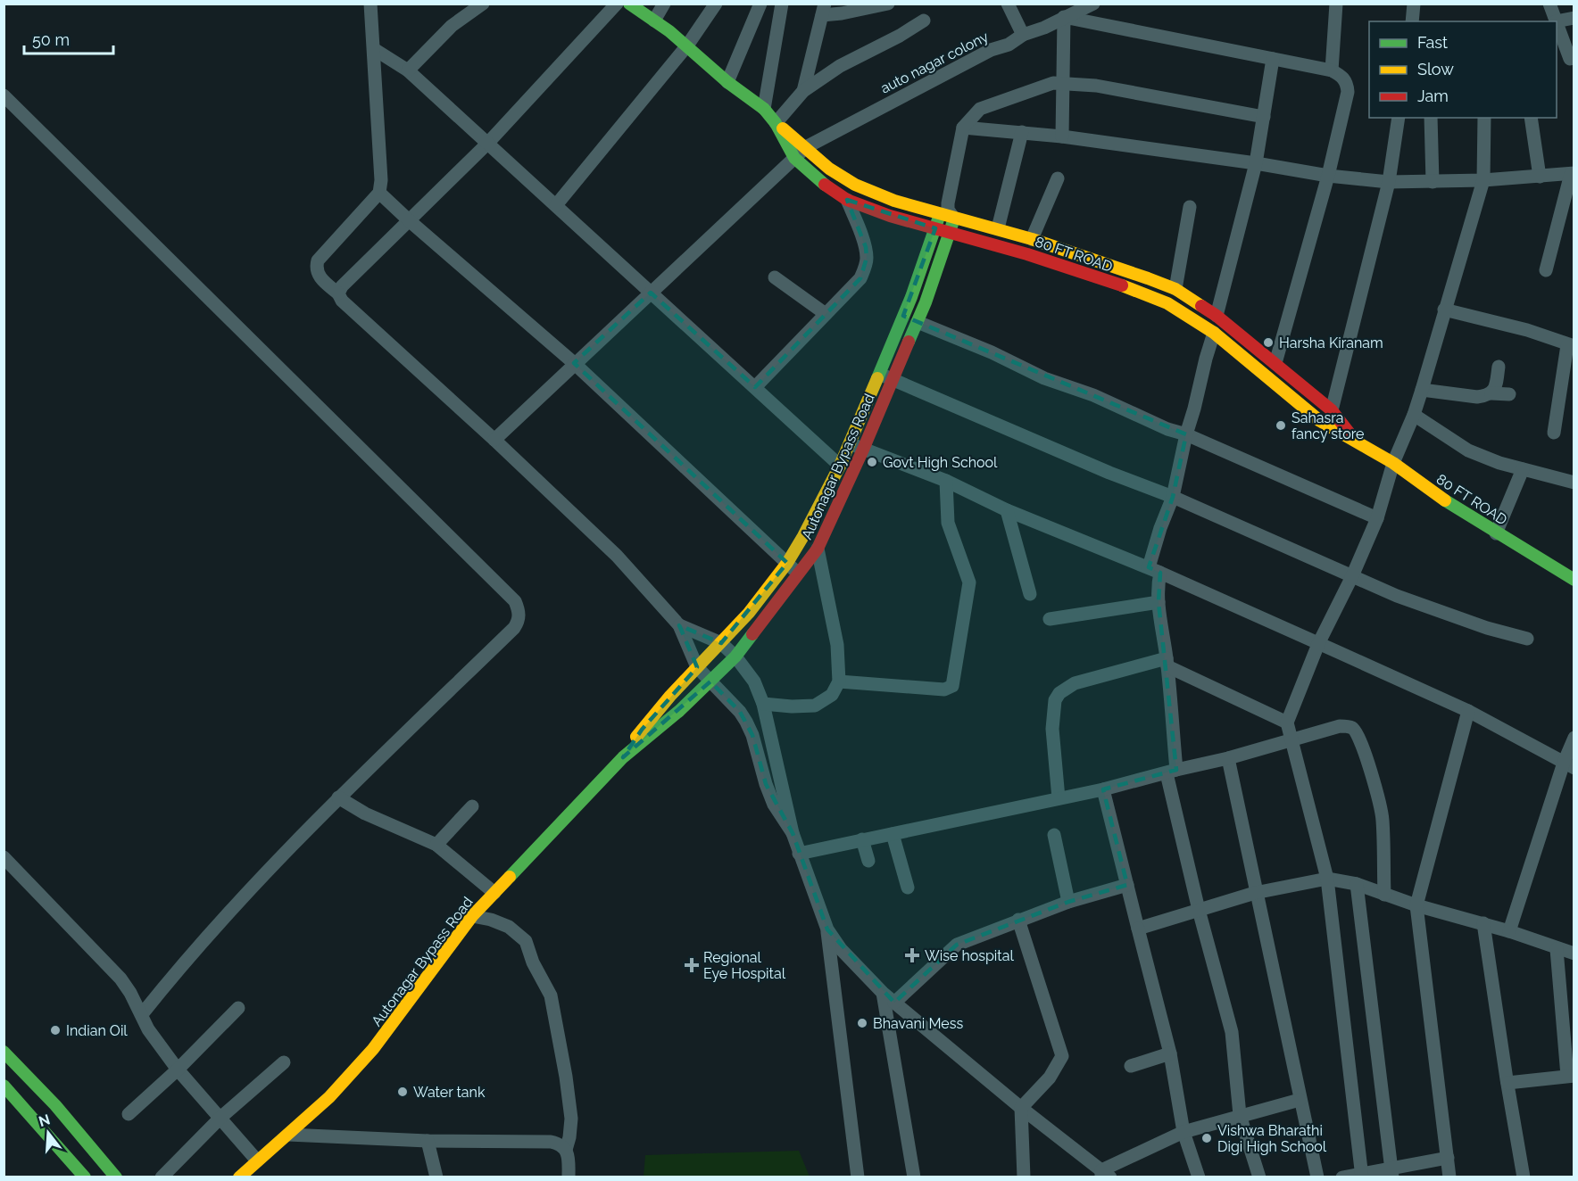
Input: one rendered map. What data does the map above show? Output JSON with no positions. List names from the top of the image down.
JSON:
{
  "streets": {
    "main road": ["80 FT ROAD", "Autonagar Bypass Road"],
    "street": ["auto nagar colony"]
  },
  "crossings": [
    ["auto nagar colony", "80 FT ROAD"],
    ["80 FT ROAD", "Autonagar Bypass Road"]
  ],
  "places": {
    "other": [
      "Harsha Kiranam",
      "Sahasra fancy store",
      "Govt High School",
      "Bhavani Mess",
      "Indian Oil",
      "Water tank",
      "Vishwa Bharathi Digi High School"
    ],
    "health": ["Wise hospital", "Regional Eye Hospital"]
  },
  "legend": ["Fast", "Slow", "Jam"],
  "scale_bar": "50 m",
  "north": "top"
}
